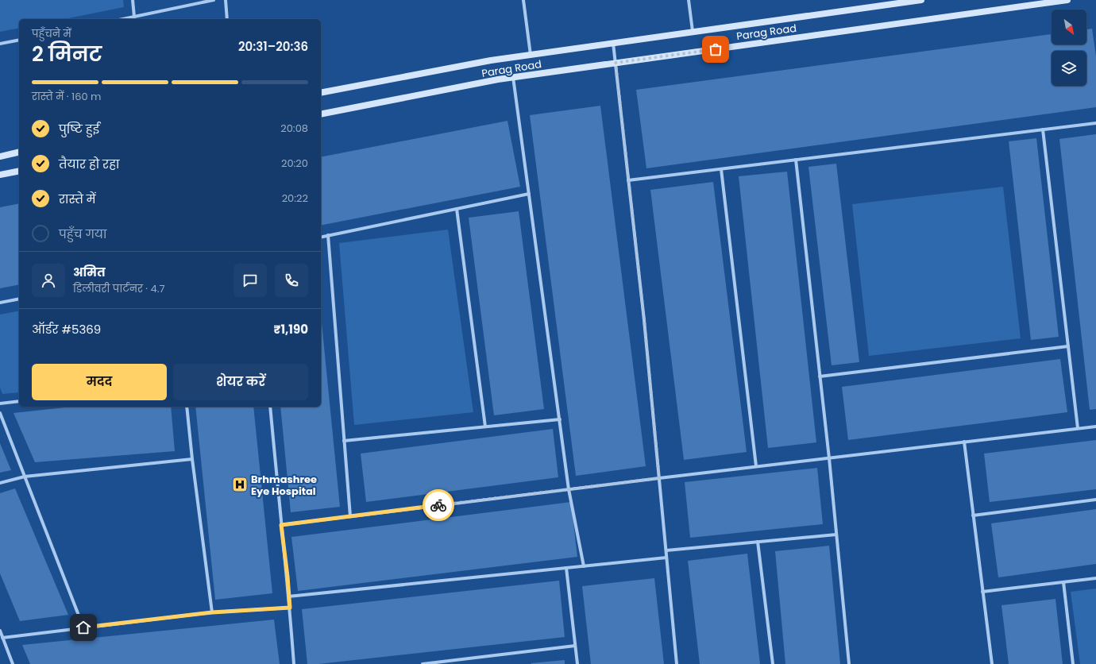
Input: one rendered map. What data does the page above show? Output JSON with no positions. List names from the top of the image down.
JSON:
{
  "streets": {
    "street": ["Parag Road"]
  },
  "places": {
    "hospital": ["Brhmashree Eye Hospital"]
  },
  "north": "bottom right",
  "page": {
    "heading": ["2 मिनट", "पहुँचने में", "20:31–20:36"],
    "panel": [
      "अमित",
      "डिलीवरी पार्टनर · 4.7",
      "ऑर्डर #5369",
      "₹1,190"
    ],
    "bar": "रास्ते में · 160 m",
    "list": [
      ["पुष्टि हुई", "20:08"],
      ["तैयार हो रहा", "20:20"],
      ["रास्ते में", "20:22"],
      "पहुँच गया"
    ],
    "buttons": ["मदद", "शेयर करें"]
  }
}
